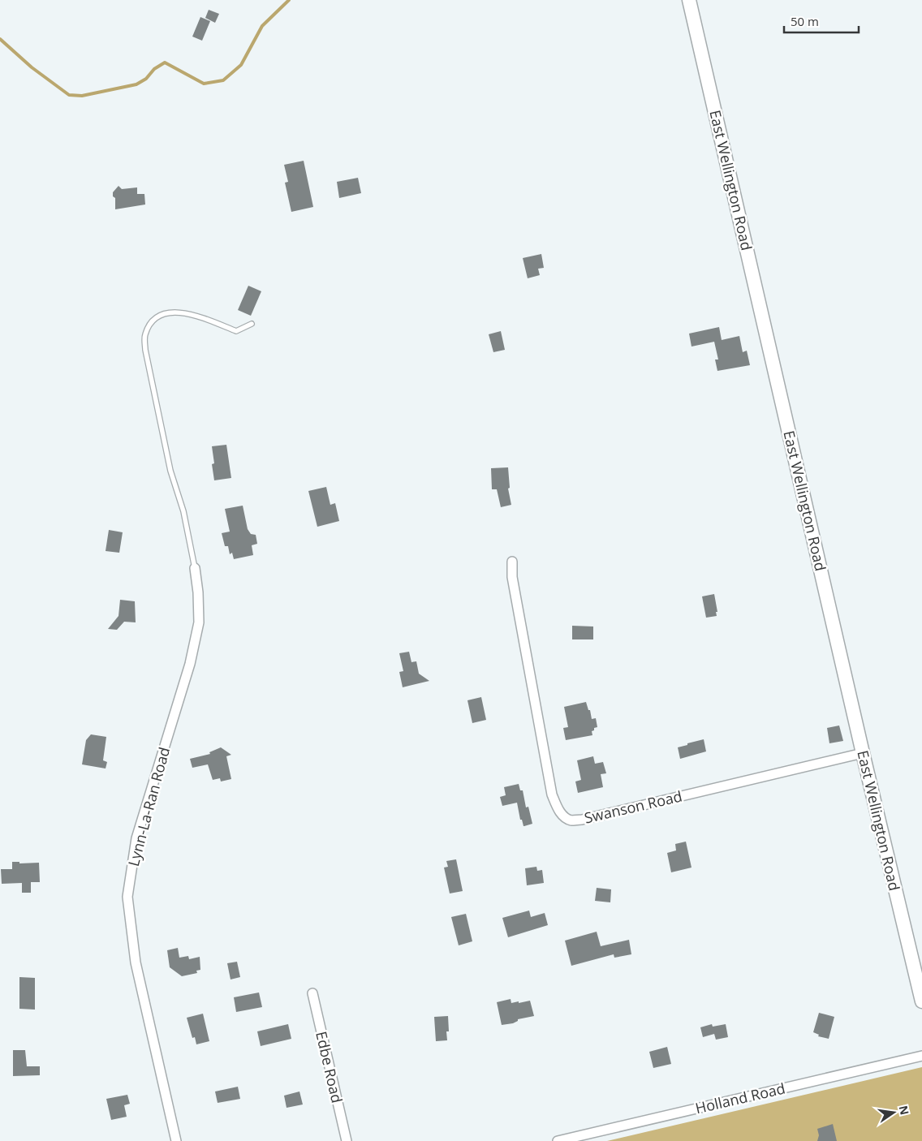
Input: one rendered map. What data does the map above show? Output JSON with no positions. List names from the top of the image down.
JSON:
{
  "streets": {
    "street": [
      "East Wellington Road",
      "Lynn-La-Ran Road",
      "Swanson Road",
      "Edbe Road",
      "Holland Road"
    ]
  },
  "crossings": [
    ["East Wellington Road", "Swanson Road"]
  ],
  "scale_bar": "50 m",
  "north": "right"
}
